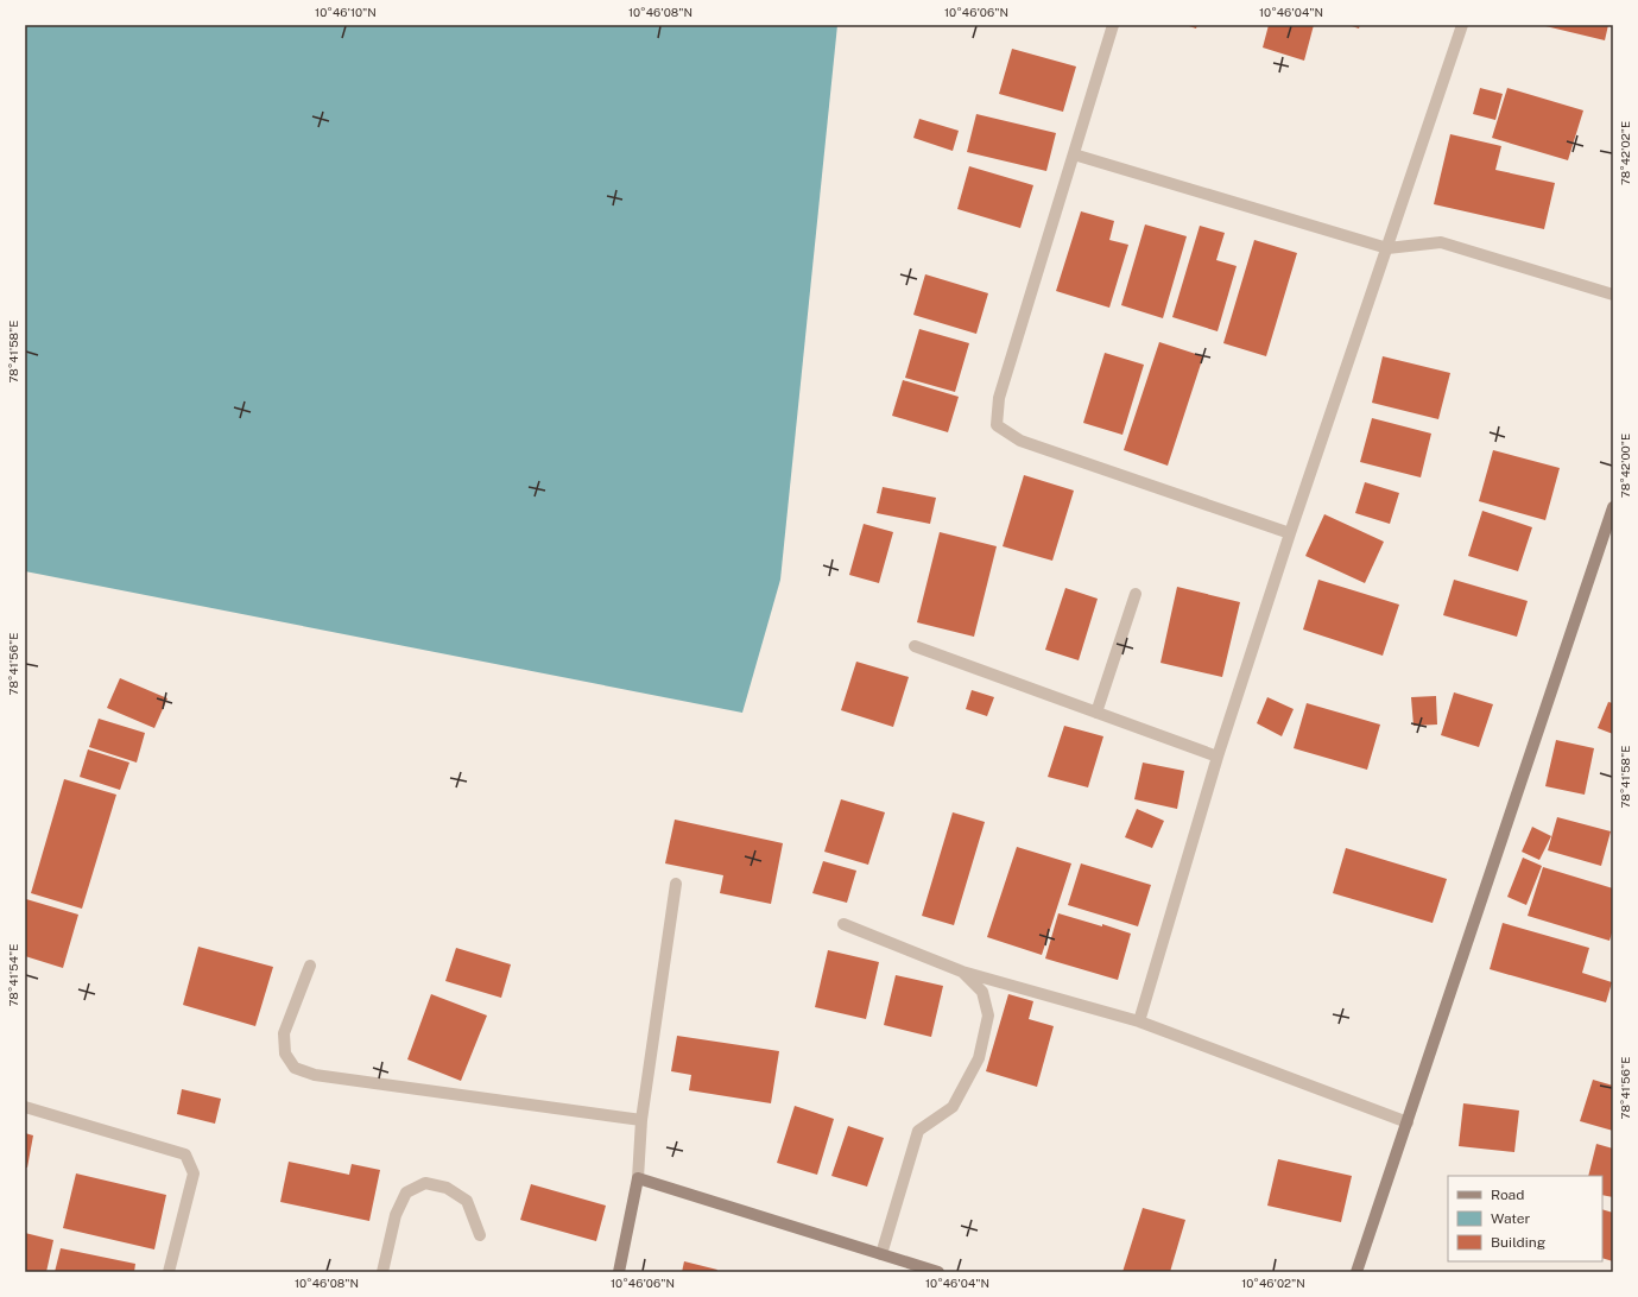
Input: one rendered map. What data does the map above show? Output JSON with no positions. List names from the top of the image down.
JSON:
{
  "legend": ["Road", "Water", "Building"],
  "coordinates": [
    "10°46'10\"N",
    "10°46'08\"N",
    "10°46'06\"N",
    "10°46'04\"N",
    "78°42'02\"E",
    "78°41'58\"E",
    "78°42'00\"E",
    "78°41'56\"E",
    "78°41'54\"E",
    "10°46'02\"N"
  ]
}
